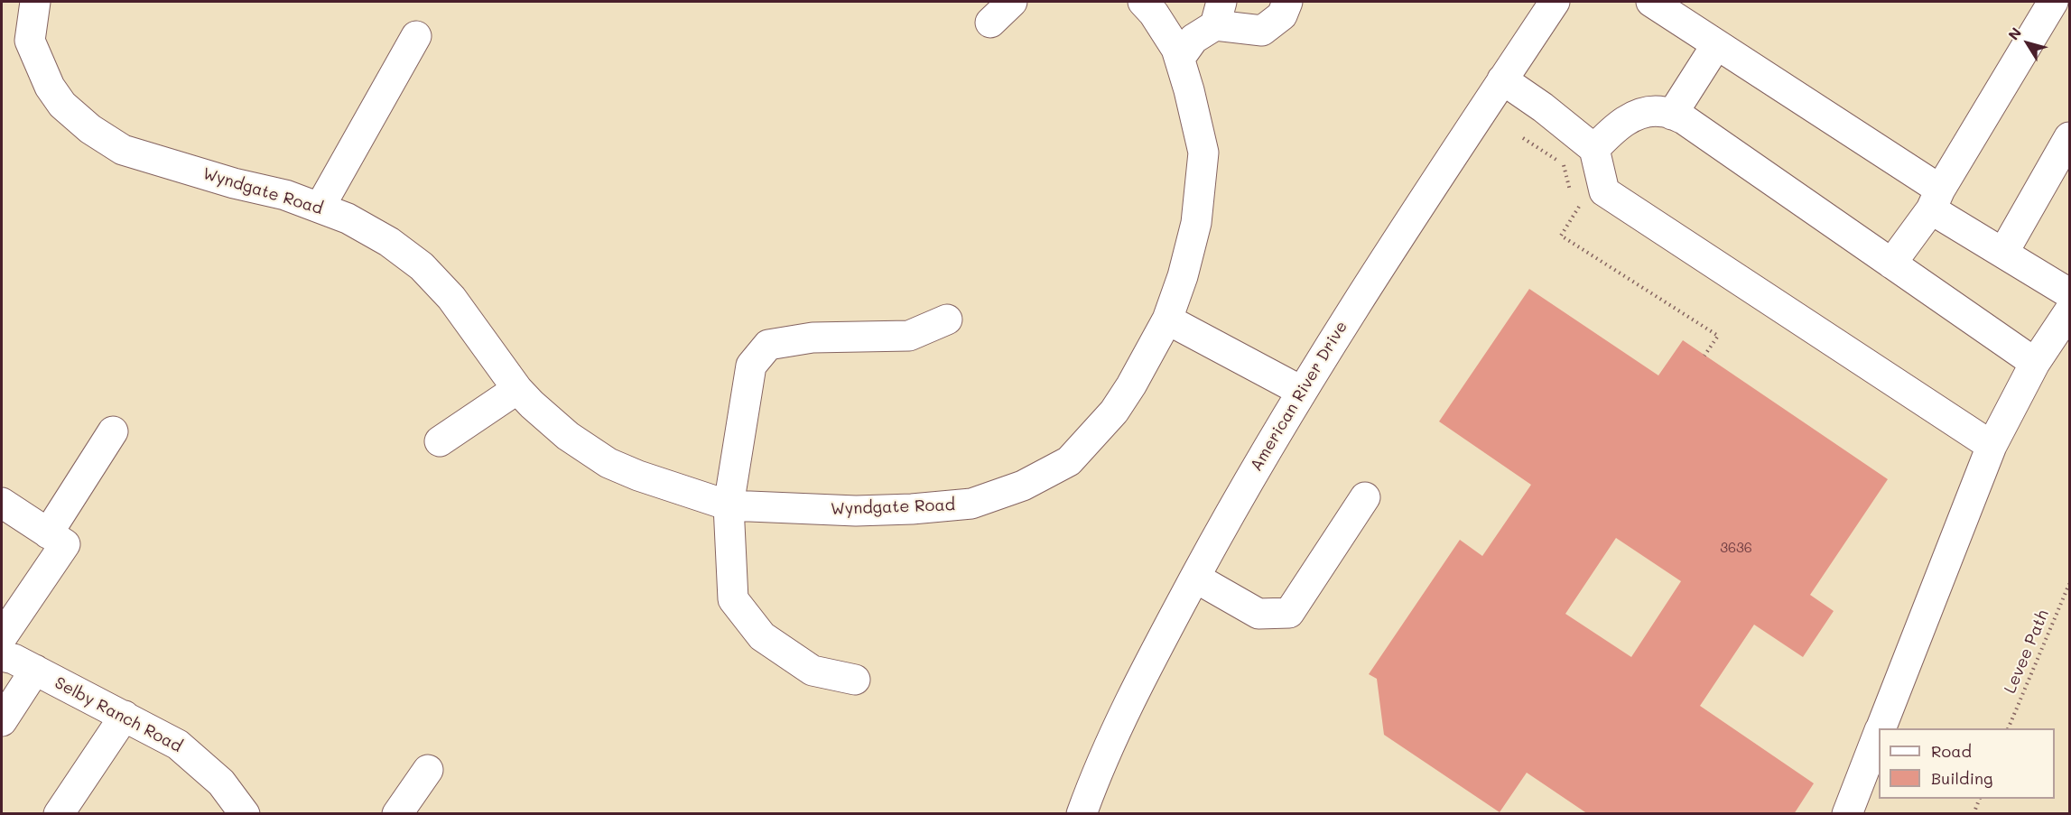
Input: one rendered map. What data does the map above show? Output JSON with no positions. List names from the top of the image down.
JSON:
{
  "streets": {
    "street": ["Wyndgate Road", "American River Drive", "Selby Ranch Road"],
    "path": ["Levee Path"]
  },
  "house_numbers": ["3636"],
  "legend": ["Road", "Building"],
  "north": "top left"
}
